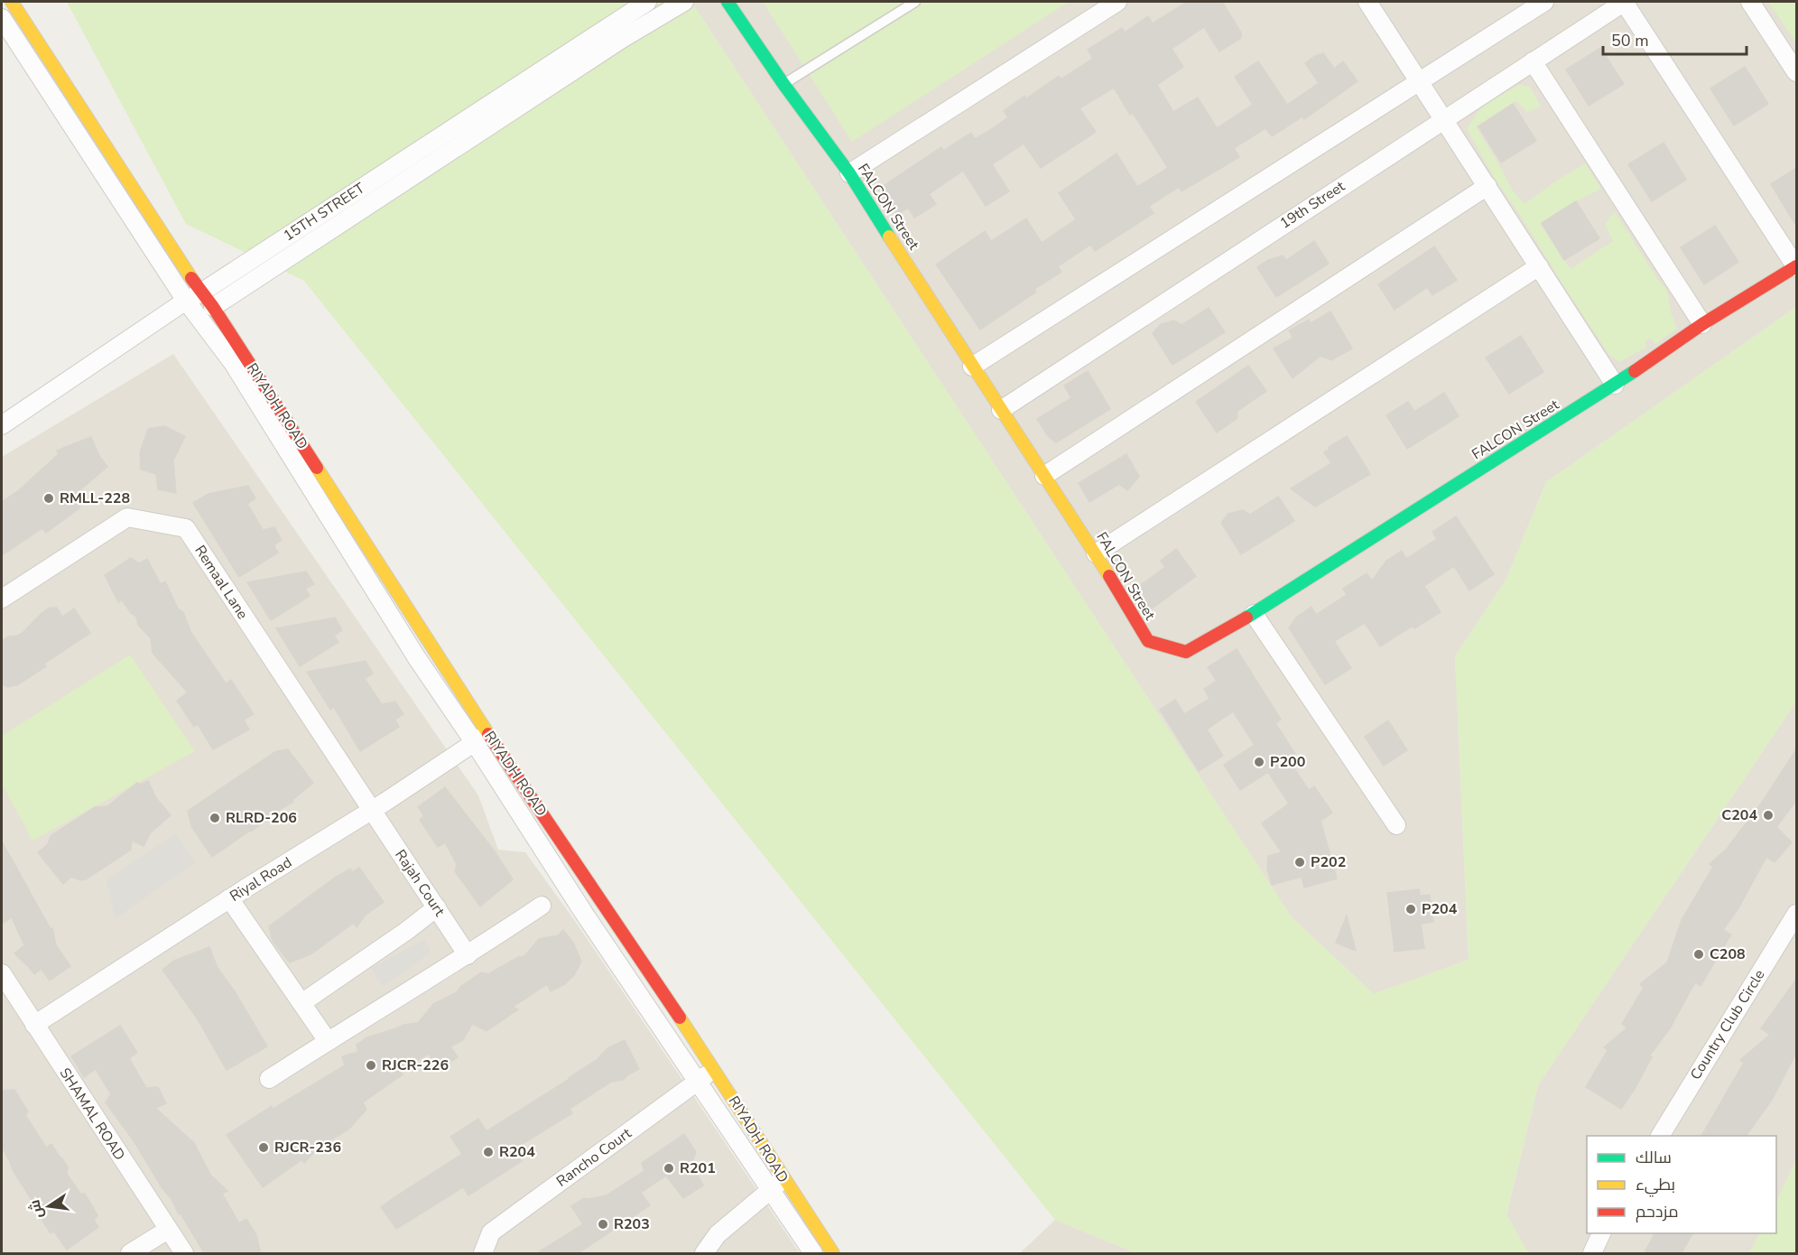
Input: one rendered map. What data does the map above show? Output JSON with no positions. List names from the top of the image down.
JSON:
{
  "streets": {
    "street": [
      "19th Street",
      "FALCON Street",
      "15TH STREET",
      "RIYADH ROAD",
      "Remaal Lane",
      "Riyal Road",
      "Rajah Court",
      "Country Club Circle",
      "SHAMAL ROAD",
      "Rancho Court"
    ]
  },
  "crossings": [
    ["19th Street", "FALCON Street"],
    ["15TH STREET", "RIYADH ROAD"],
    ["RIYADH ROAD", "Riyal Road"],
    ["RIYADH ROAD", "Rancho Court"],
    ["Remaal Lane", "Riyal Road"],
    ["Remaal Lane", "Rajah Court"],
    ["Riyal Road", "Rajah Court"],
    ["Riyal Road", "SHAMAL ROAD"]
  ],
  "places": [
    "RMLL-228",
    "P200",
    "C204",
    "RLRD-206",
    "P202",
    "P204",
    "C208",
    "RJCR-226",
    "RJCR-236",
    "R204",
    "R201",
    "R203"
  ],
  "legend": ["سالك", "بطيء", "مزدحم"],
  "scale_bar": "50 m",
  "north": "left"
}
